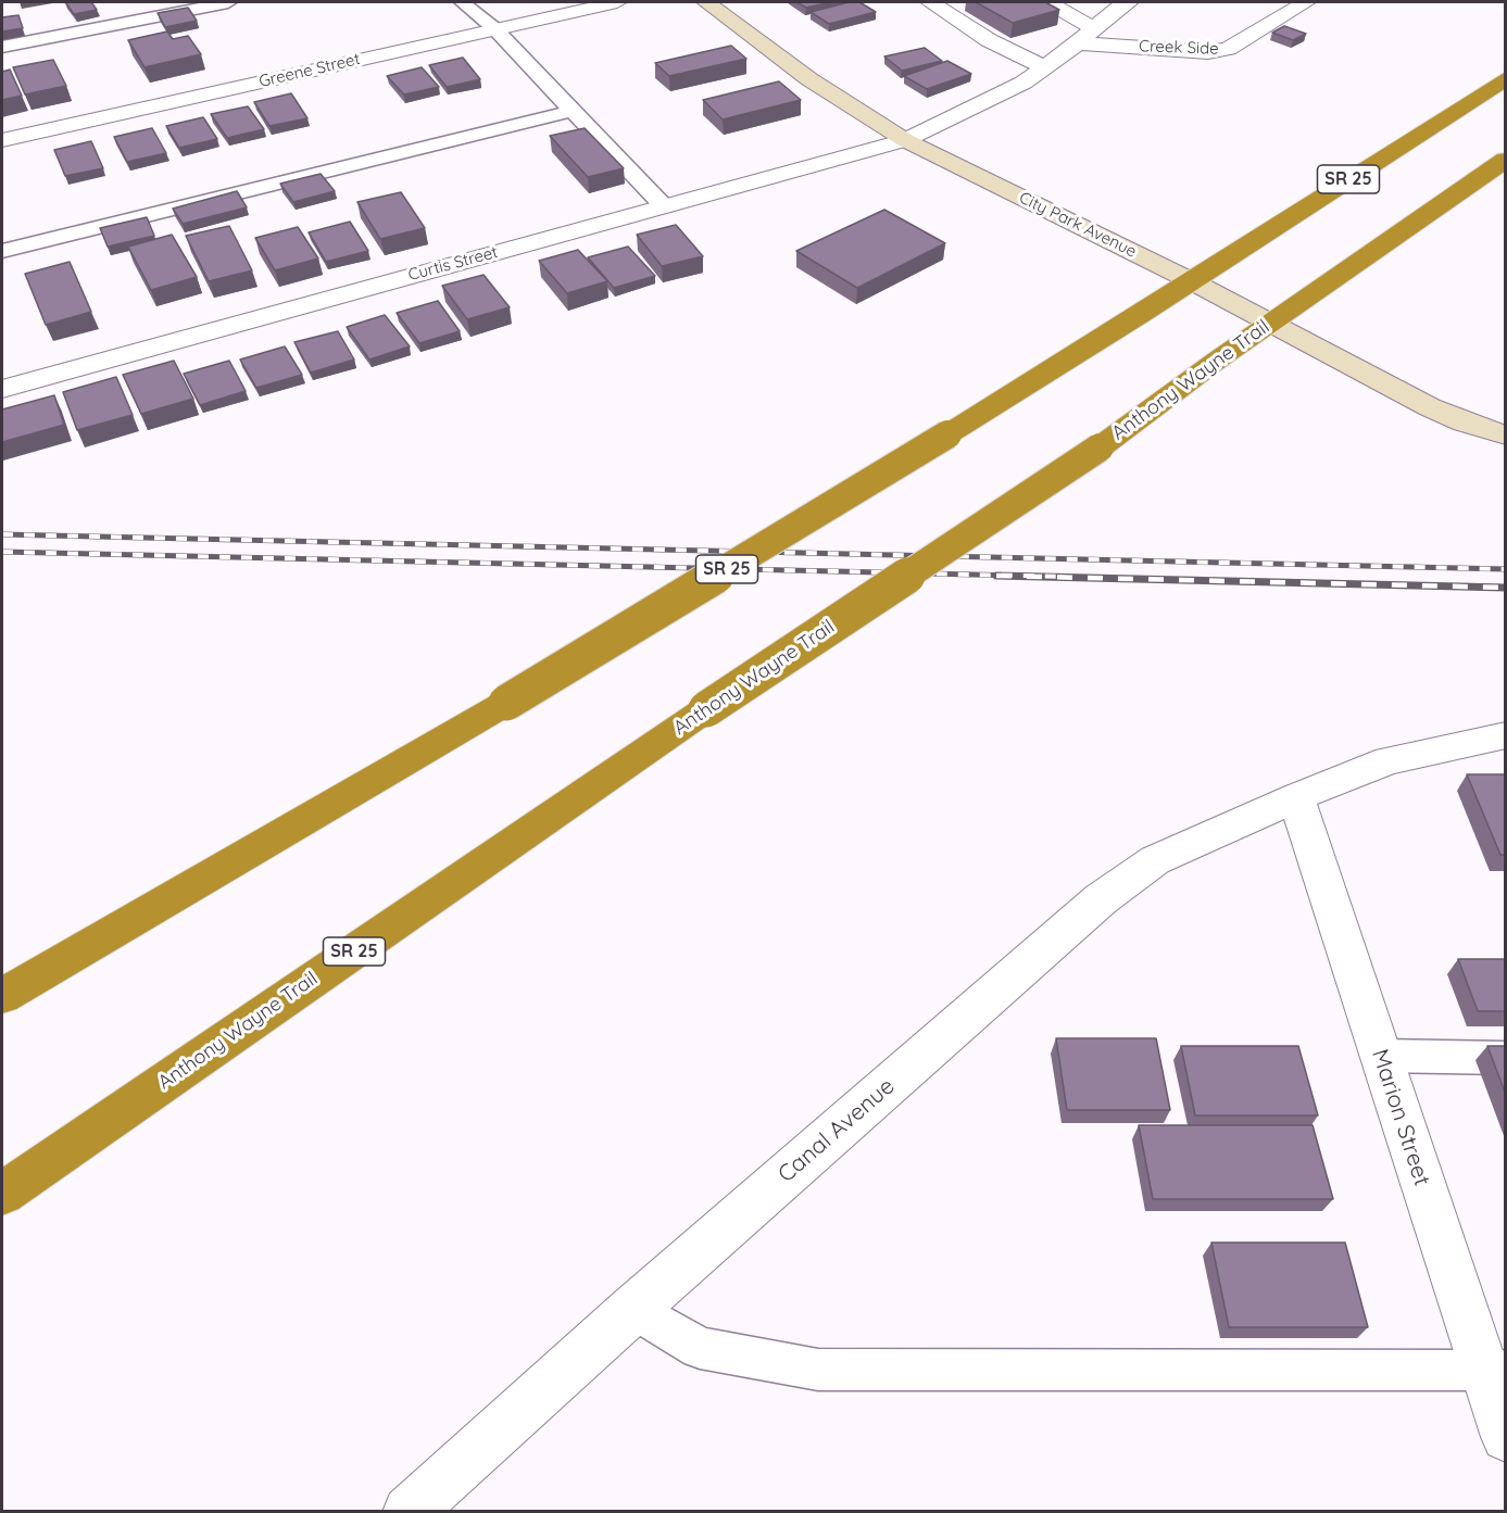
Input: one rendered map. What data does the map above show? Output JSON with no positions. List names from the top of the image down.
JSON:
{
  "streets": {
    "highway": ["SR 25", "Anthony Wayne Trail"],
    "street": [
      "Creek Side",
      "Greene Street",
      "City Park Avenue",
      "Curtis Street",
      "Marion Street",
      "Canal Avenue"
    ]
  },
  "crossings": [
    ["SR 25", "City Park Avenue"],
    ["City Park Avenue", "Curtis Street"],
    ["City Park Avenue", "Anthony Wayne Trail"],
    ["Marion Street", "Canal Avenue"]
  ]
}
